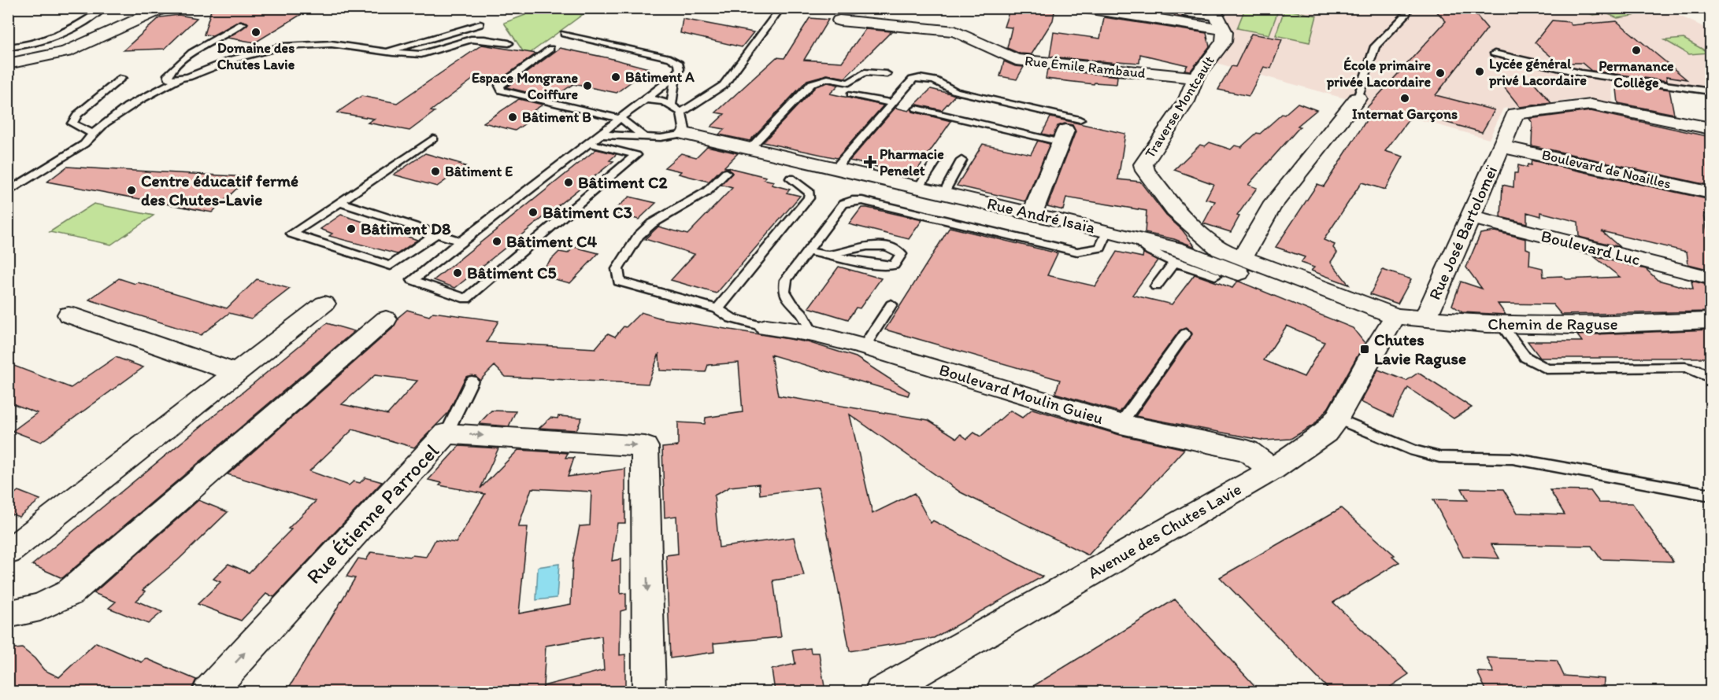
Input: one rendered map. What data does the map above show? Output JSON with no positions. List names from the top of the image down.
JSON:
{
  "streets": {
    "street": [
      "Rue Émile Rambaud",
      "Traverse Montcault",
      "Boulevard de Noailles",
      "Rue André Isaïa",
      "Rue José Bartolomeï",
      "Boulevard Luc",
      "Chemin de Raguse",
      "Boulevard Moulin Guieu",
      "Rue Étienne Parrocel",
      "Avenue des Chutes Lavie"
    ]
  },
  "crossings": [
    ["Rue Émile Rambaud", "Traverse Montcault"],
    ["Traverse Montcault", "Rue André Isaïa"],
    ["Traverse Montcault", "Chemin de Raguse"],
    ["Traverse Montcault", "Avenue des Chutes Lavie"],
    ["Boulevard de Noailles", "Rue José Bartolomeï"],
    ["Rue André Isaïa", "Chemin de Raguse"],
    ["Rue André Isaïa", "Avenue des Chutes Lavie"],
    ["Rue José Bartolomeï", "Boulevard Luc"],
    ["Rue José Bartolomeï", "Chemin de Raguse"],
    ["Chemin de Raguse", "Avenue des Chutes Lavie"],
    ["Boulevard Moulin Guieu", "Avenue des Chutes Lavie"]
  ],
  "places": {
    "other": [
      "Domaine des Chutes Lavie",
      "Permanance Collège",
      "Lycée général privé Lacordaire",
      "École primaire privée Lacordaire",
      "Bâtiment A",
      "Espace Mongrane Coiffure",
      "Internat Garçons",
      "Bâtiment B",
      "Bâtiment E",
      "Bâtiment C2",
      "Centre éducatif fermé des Chutes-Lavie",
      "Bâtiment C3",
      "Bâtiment D8",
      "Bâtiment C4",
      "Bâtiment C5"
    ],
    "health": ["Pharmacie Penelet"],
    "transit": ["Chutes Lavie Raguse"]
  }
}
